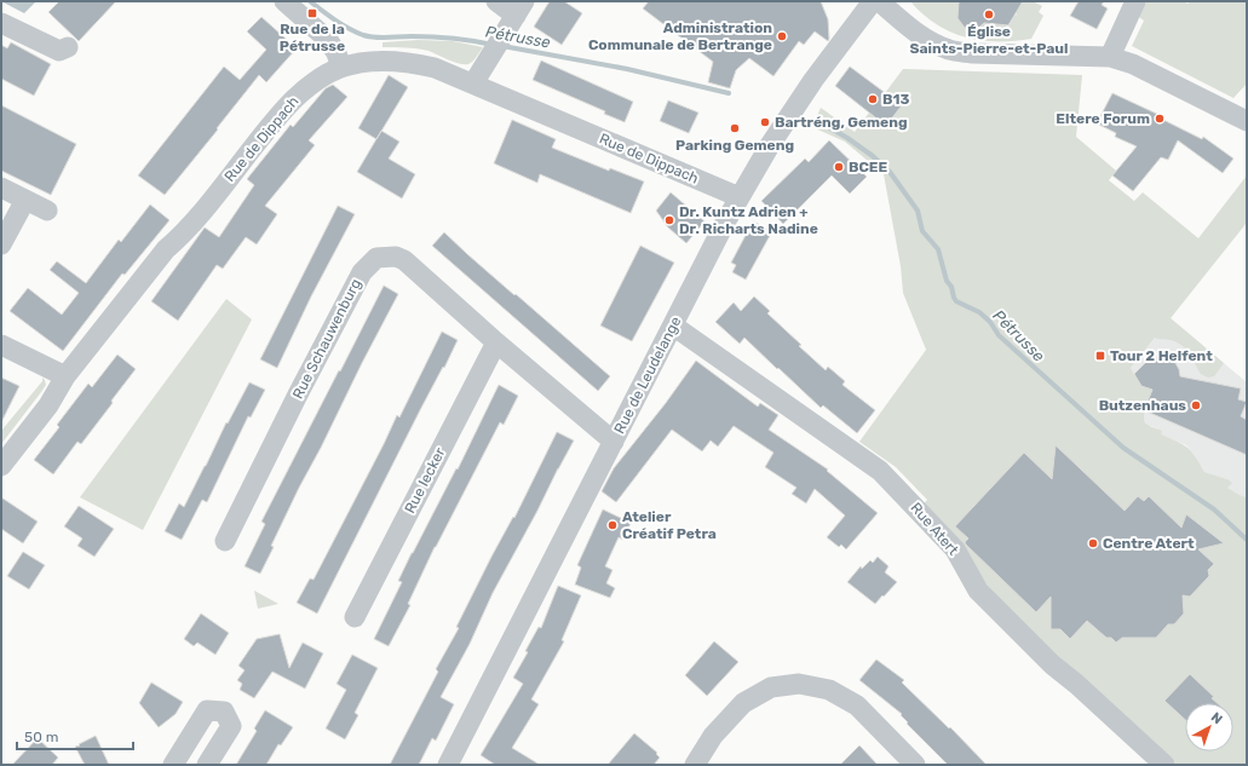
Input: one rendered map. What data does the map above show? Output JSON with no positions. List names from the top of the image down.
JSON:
{
  "streets": {
    "street": [
      "Rue de Dippach",
      "Rue Schauwenburg",
      "Rue de Leudelange",
      "Rue Iecker",
      "Rue Atert"
    ]
  },
  "crossings": [
    ["Rue de Dippach", "Rue de Leudelange"],
    ["Rue Schauwenburg", "Rue de Leudelange"],
    ["Rue Schauwenburg", "Rue Iecker"],
    ["Rue de Leudelange", "Rue Atert"]
  ],
  "water": ["Pétrusse"],
  "places": {
    "transit": ["Rue de la Pétrusse", "Tour 2 Helfent"],
    "other": [
      "Église Saints-Pierre-et-Paul",
      "Administration Communale de Bertrange",
      "B13",
      "Eltere Forum",
      "Bartréng, Gemeng",
      "Parking Gemeng",
      "BCEE",
      "Dr. Kuntz Adrien + Dr. Richarts Nadine",
      "Butzenhaus",
      "Atelier Créatif Petra",
      "Centre Atert"
    ]
  },
  "scale_bar": "50 m",
  "north": "top right"
}
